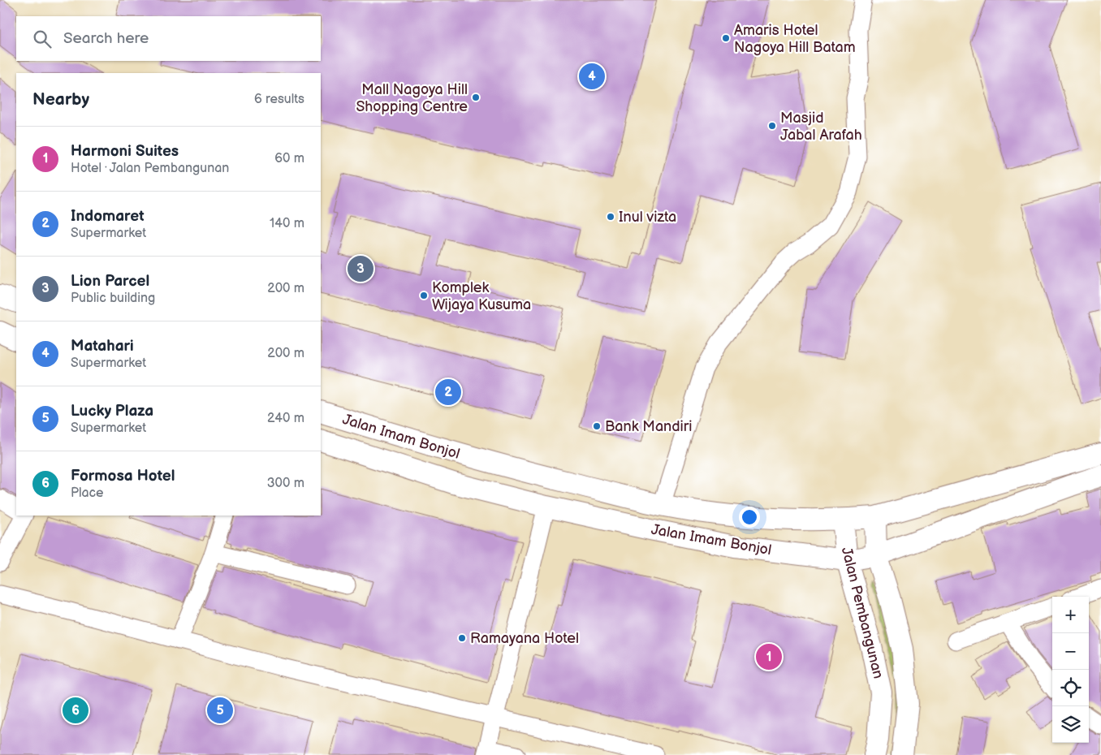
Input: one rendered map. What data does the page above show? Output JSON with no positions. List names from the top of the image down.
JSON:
{
  "streets": {
    "main road": ["Jalan Imam Bonjol", "Jalan Pembangunan"]
  },
  "crossings": [
    ["Jalan Imam Bonjol", "Jalan Pembangunan"]
  ],
  "places": [
    "Amaris Hotel Nagoya Hill Batam",
    "Mall Nagoya Hill Shopping Centre",
    "Masjid Jabal Arafah",
    "Inul vizta",
    "Komplek Wijaya Kusuma",
    "Bank Mandiri",
    "Ramayana Hotel"
  ],
  "page": {
    "search": "Search here",
    "pins": [
      "4",
      "3",
      "2",
      "1",
      "5",
      "6"
    ],
    "heading": ["Nearby", "6 results"],
    "list": [
      {
        "mark": "1",
        "name": "Harmoni Suites",
        "note": "Hotel · Jalan Pembangunan",
        "value": "60 m"
      },
      {
        "mark": "2",
        "name": "Indomaret",
        "note": "Supermarket",
        "value": "140 m"
      },
      {
        "mark": "3",
        "name": "Lion Parcel",
        "note": "Public building",
        "value": "200 m"
      },
      {
        "mark": "4",
        "name": "Matahari",
        "note": "Supermarket",
        "value": "200 m"
      },
      {
        "mark": "5",
        "name": "Lucky Plaza",
        "note": "Supermarket",
        "value": "240 m"
      },
      {
        "mark": "6",
        "name": "Formosa Hotel",
        "note": "Place",
        "value": "300 m"
      }
    ],
    "map_buttons": ["+", "−"]
  }
}
